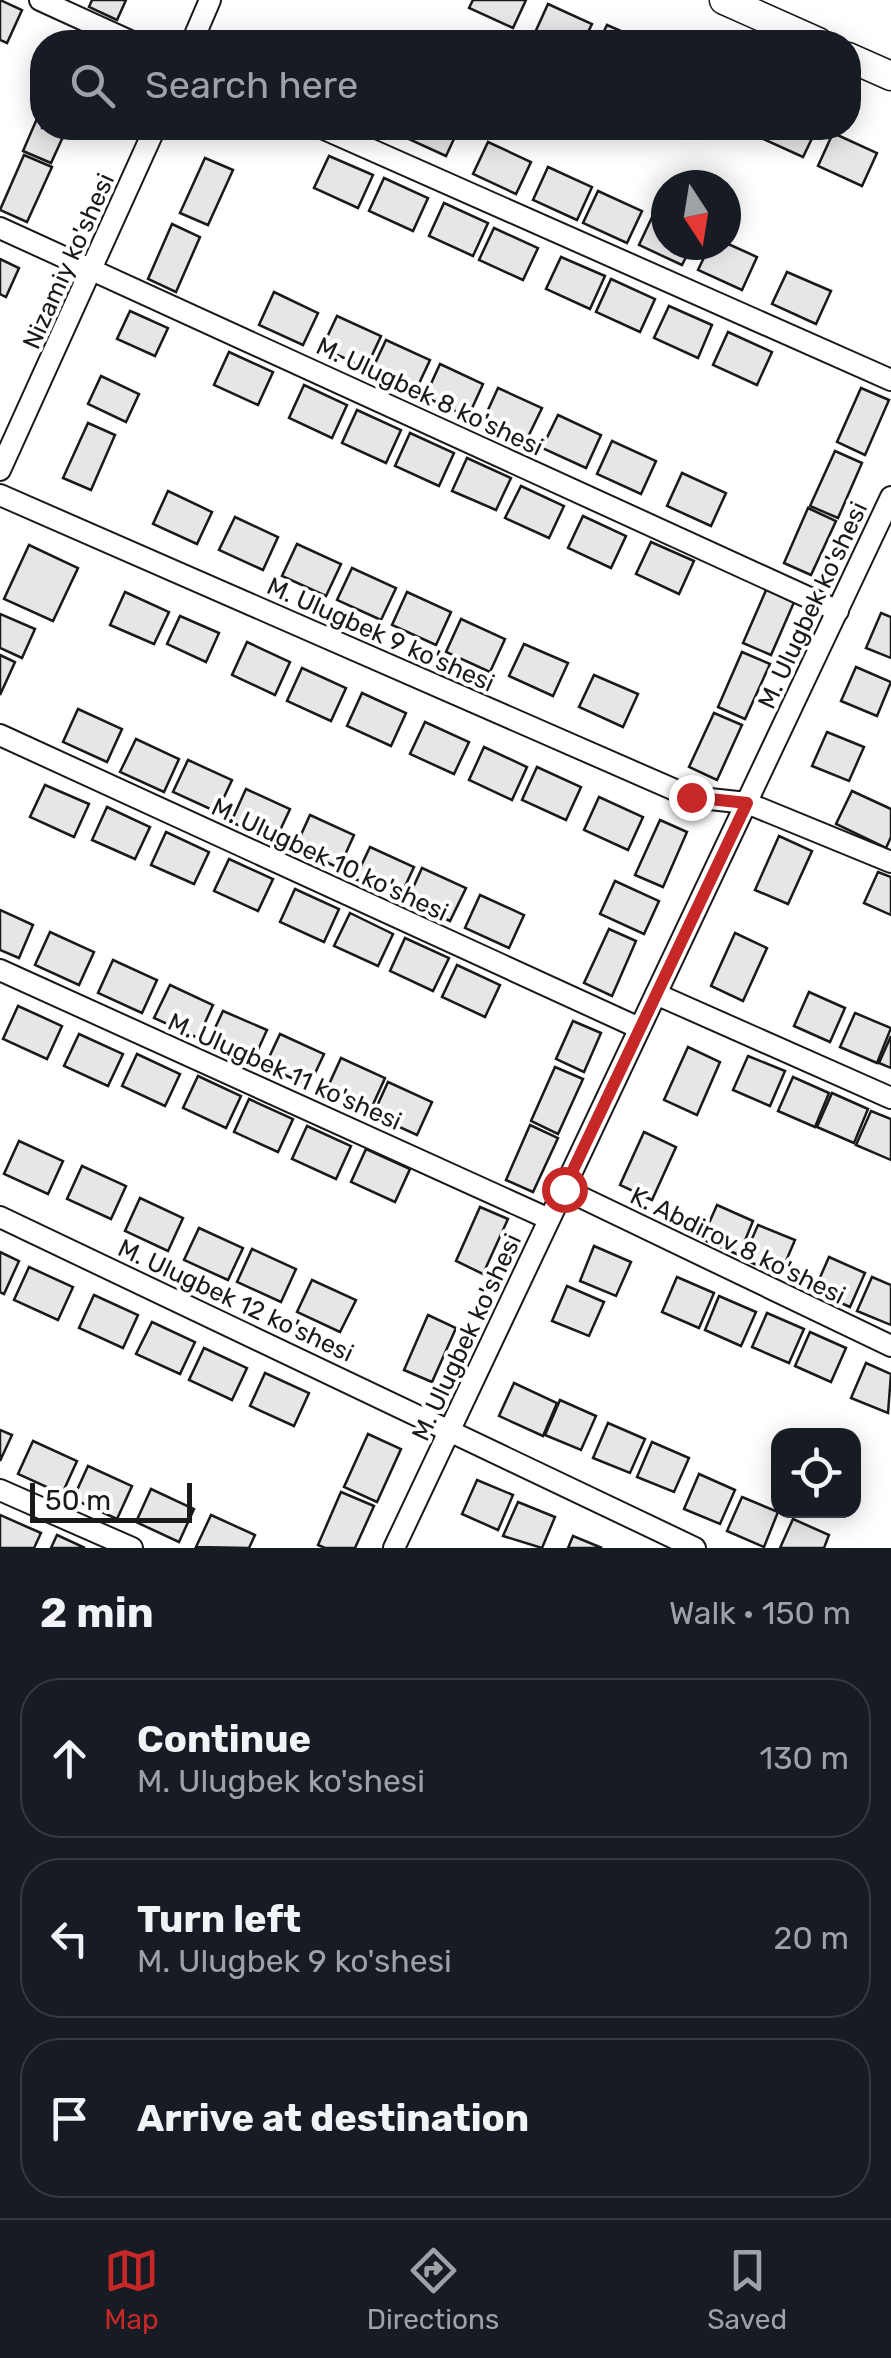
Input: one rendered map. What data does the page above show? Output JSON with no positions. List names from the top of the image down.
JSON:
{
  "streets": {
    "street": [
      "Nizamiy ko'shesi",
      "M. Ulugbek 8 ko'shesi",
      "M. Ulugbek ko'shesi",
      "M. Ulugbek 9 ko'shesi",
      "M. Ulugbek 10 ko'shesi",
      "M. Ulugbek 11 ko'shesi",
      "K. Abdirov 8 ko'shesi",
      "M. Ulugbek 12 ko'shesi"
    ]
  },
  "crossings": [
    ["Nizamiy ko'shesi", "M. Ulugbek 8 ko'shesi"],
    ["M. Ulugbek 8 ko'shesi", "M. Ulugbek ko'shesi"],
    ["M. Ulugbek ko'shesi", "M. Ulugbek 9 ko'shesi"],
    ["M. Ulugbek ko'shesi", "M. Ulugbek 10 ko'shesi"],
    ["M. Ulugbek ko'shesi", "M. Ulugbek 11 ko'shesi"],
    ["M. Ulugbek ko'shesi", "K. Abdirov 8 ko'shesi"],
    ["M. Ulugbek ko'shesi", "M. Ulugbek 12 ko'shesi"]
  ],
  "scale_bar": "50 m",
  "north": "bottom",
  "page": {
    "search": "Search here",
    "scale": "50 m",
    "heading": ["2 min", "Walk · 150 m"],
    "list": [
      ["Continue", "M. Ulugbek ko'shesi", "130 m"],
      ["Turn left", "M. Ulugbek 9 ko'shesi", "20 m"],
      "Arrive at destination"
    ],
    "nav": ["Map", "Directions", "Saved"]
  }
}
